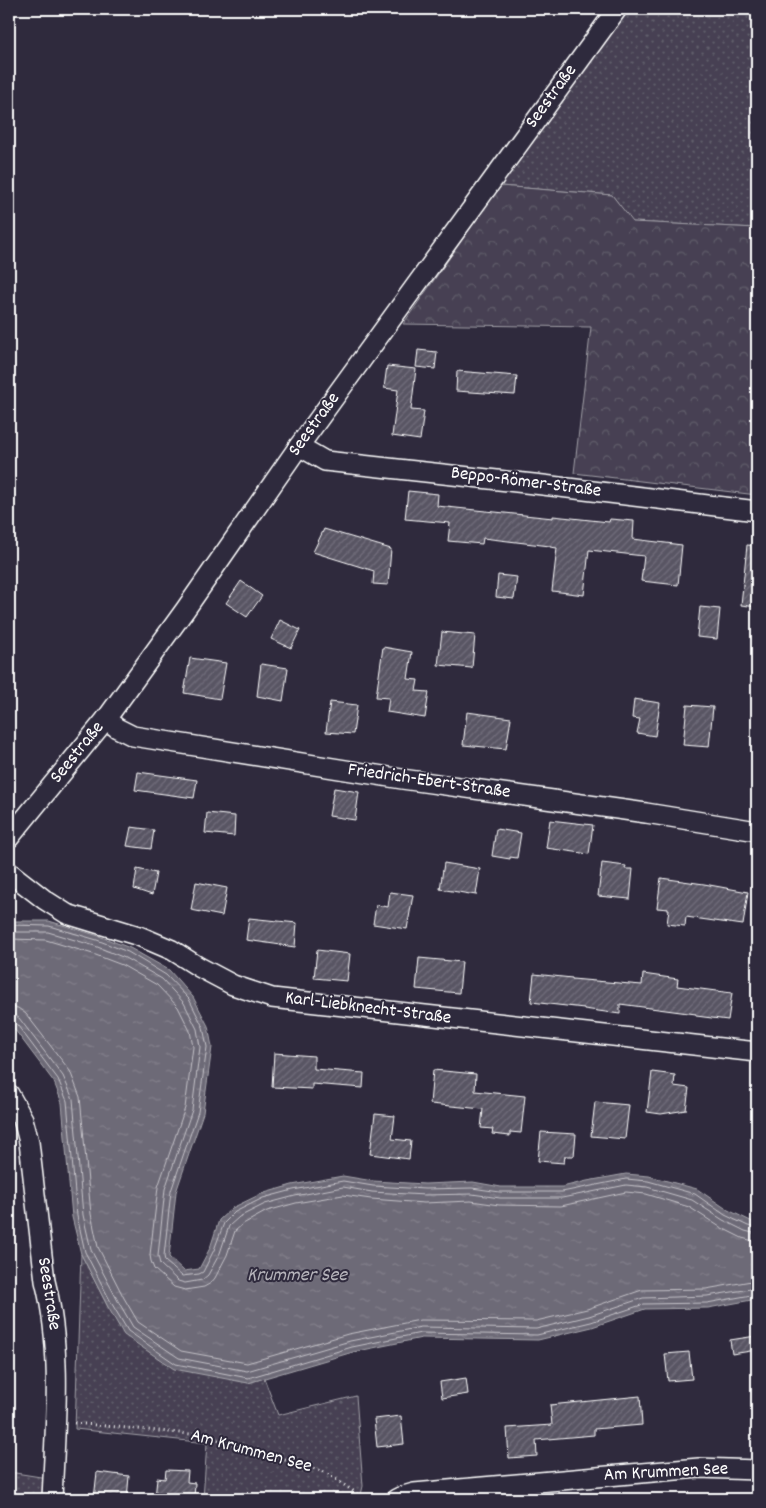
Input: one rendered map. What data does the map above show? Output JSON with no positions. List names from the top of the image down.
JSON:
{
  "streets": {
    "street": [
      "Seestraße",
      "Beppo-Römer-Straße",
      "Friedrich-Ebert-Straße",
      "Karl-Liebknecht-Straße",
      "Am Krummen See"
    ]
  },
  "crossings": [
    ["Seestraße", "Beppo-Römer-Straße"],
    ["Seestraße", "Friedrich-Ebert-Straße"]
  ],
  "water": ["Krummer See"]
}
